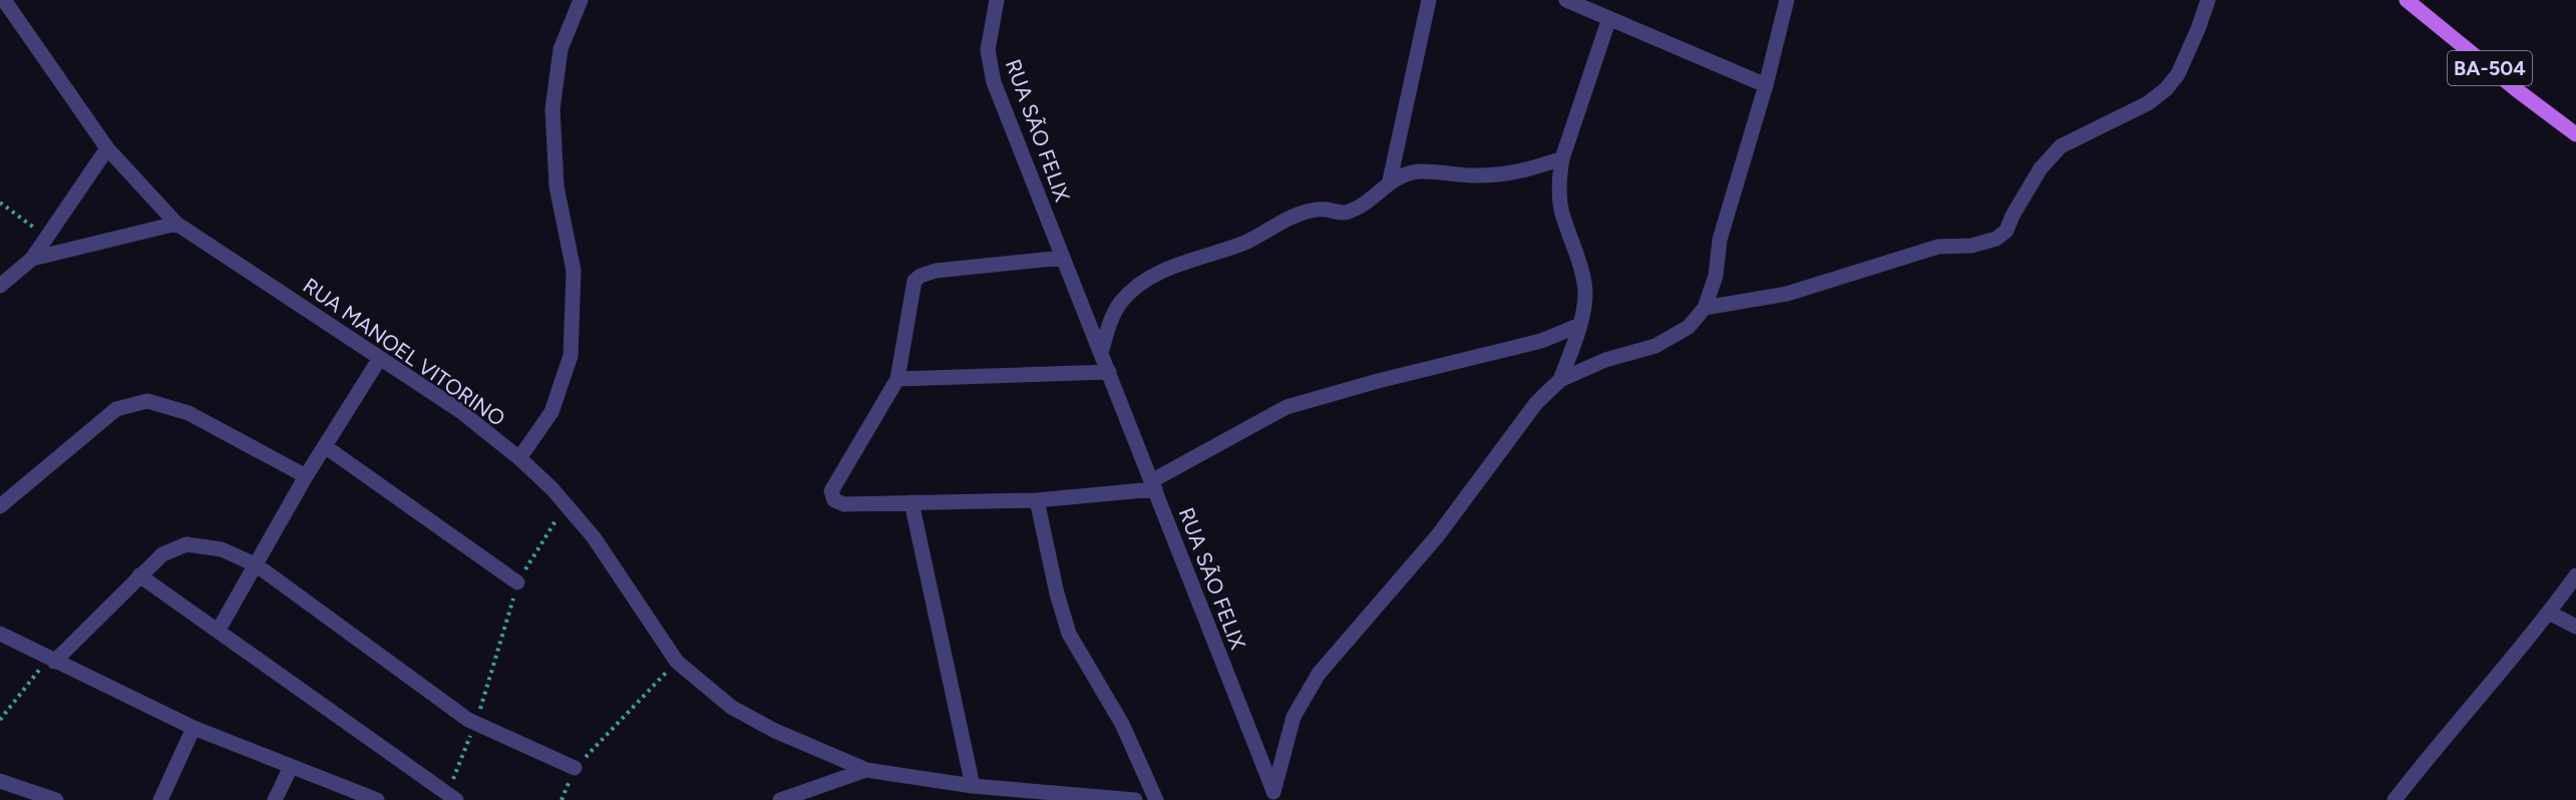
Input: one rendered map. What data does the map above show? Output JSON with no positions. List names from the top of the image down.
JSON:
{
  "streets": {
    "main road": ["BA-504"],
    "street": ["RUA SÃO FELIX", "RUA MANOEL VITORINO"]
  }
}
